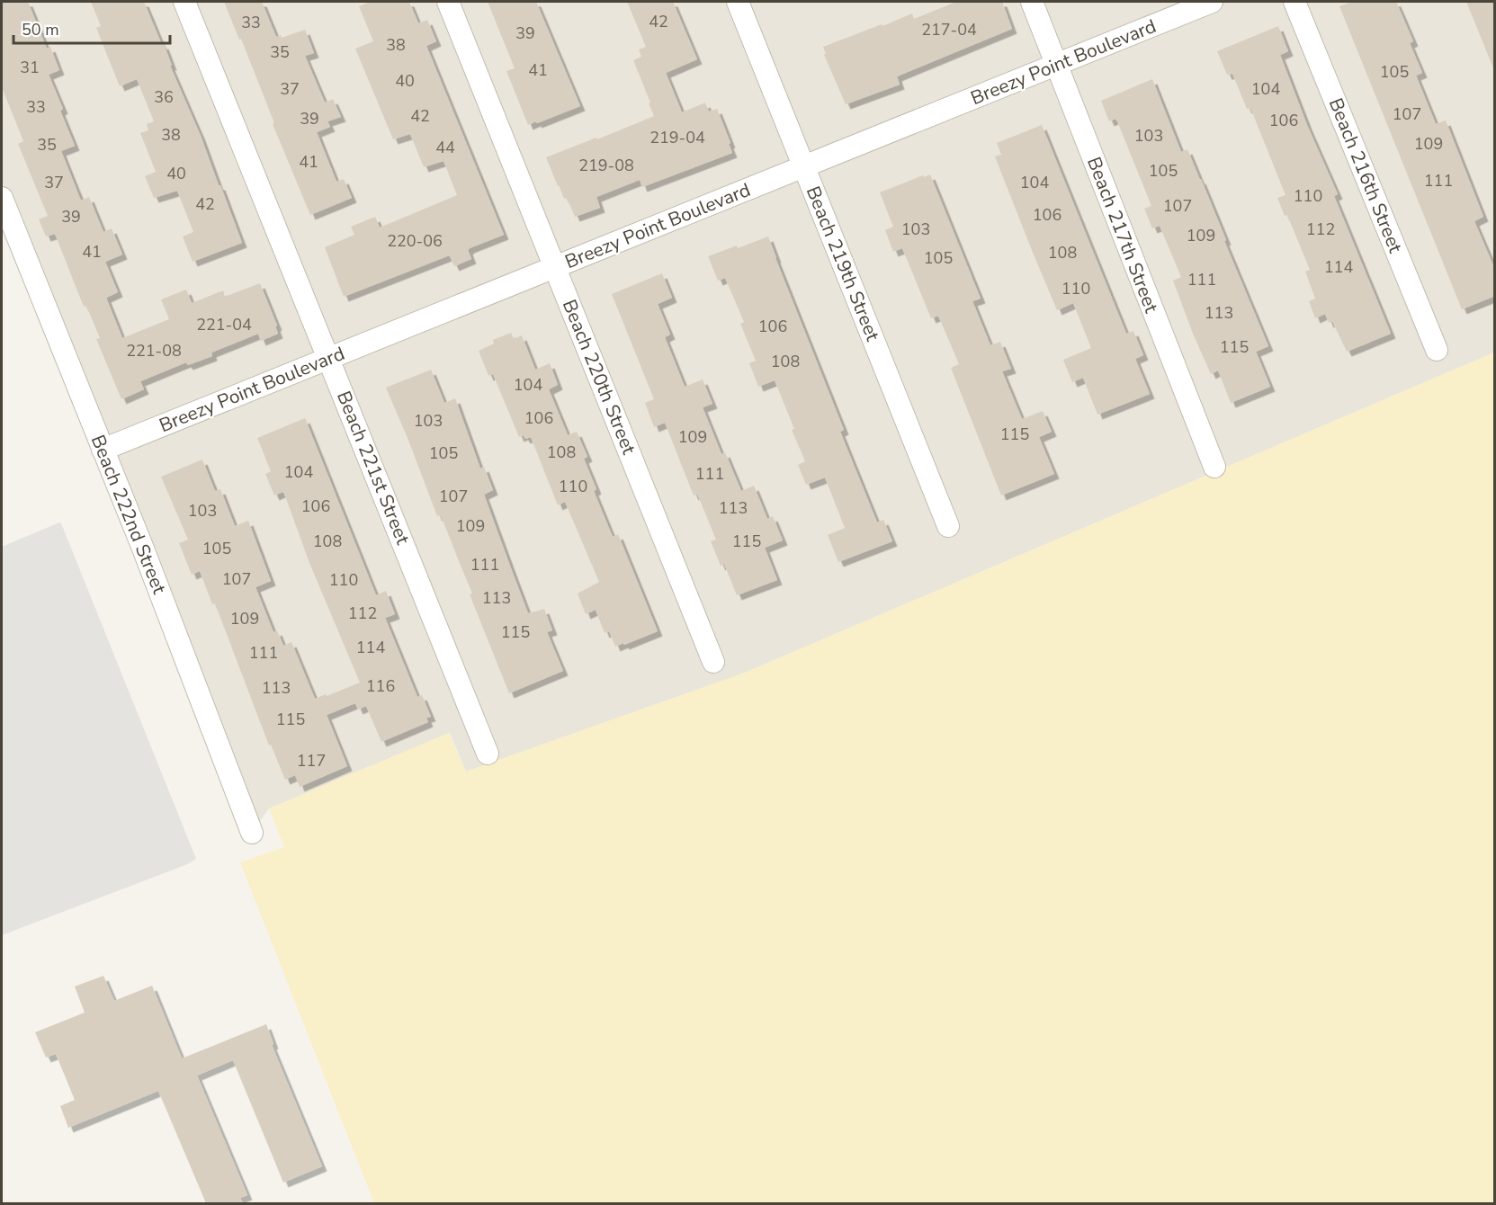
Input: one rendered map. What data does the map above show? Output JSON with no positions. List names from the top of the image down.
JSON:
{
  "streets": {
    "street": [
      "Breezy Point Boulevard",
      "Beach 216th Street",
      "Beach 217th Street",
      "Beach 219th Street",
      "Beach 220th Street",
      "Beach 221st Street",
      "Beach 222nd Street"
    ]
  },
  "crossings": [
    ["Breezy Point Boulevard", "Beach 217th Street"],
    ["Breezy Point Boulevard", "Beach 219th Street"],
    ["Breezy Point Boulevard", "Beach 220th Street"],
    ["Breezy Point Boulevard", "Beach 221st Street"],
    ["Breezy Point Boulevard", "Beach 222nd Street"]
  ],
  "house_numbers": [
    "42",
    "33",
    "217-04",
    "39",
    "38",
    "35",
    "31",
    "41",
    "105",
    "40",
    "37",
    "104",
    "36",
    "33",
    "107",
    "42",
    "39",
    "106",
    "38",
    "103",
    "219-04",
    "109",
    "35",
    "44",
    "41",
    "219-08",
    "105",
    "40",
    "111",
    "37",
    "104",
    "110",
    "42",
    "107",
    "106",
    "39",
    "103",
    "112",
    "109",
    "220-06",
    "41",
    "108",
    "105",
    "114",
    "111",
    "110",
    "113",
    "221-04",
    "106",
    "115",
    "221-08",
    "108",
    "104",
    "106",
    "103",
    "115",
    "109",
    "108",
    "105",
    "104",
    "111",
    "110",
    "107",
    "106",
    "113",
    "103",
    "109",
    "108",
    "115",
    "105",
    "111",
    "107",
    "110",
    "113",
    "112",
    "109",
    "115",
    "114",
    "111",
    "116",
    "113",
    "115",
    "117"
  ],
  "scale_bar": "50 m"
}
